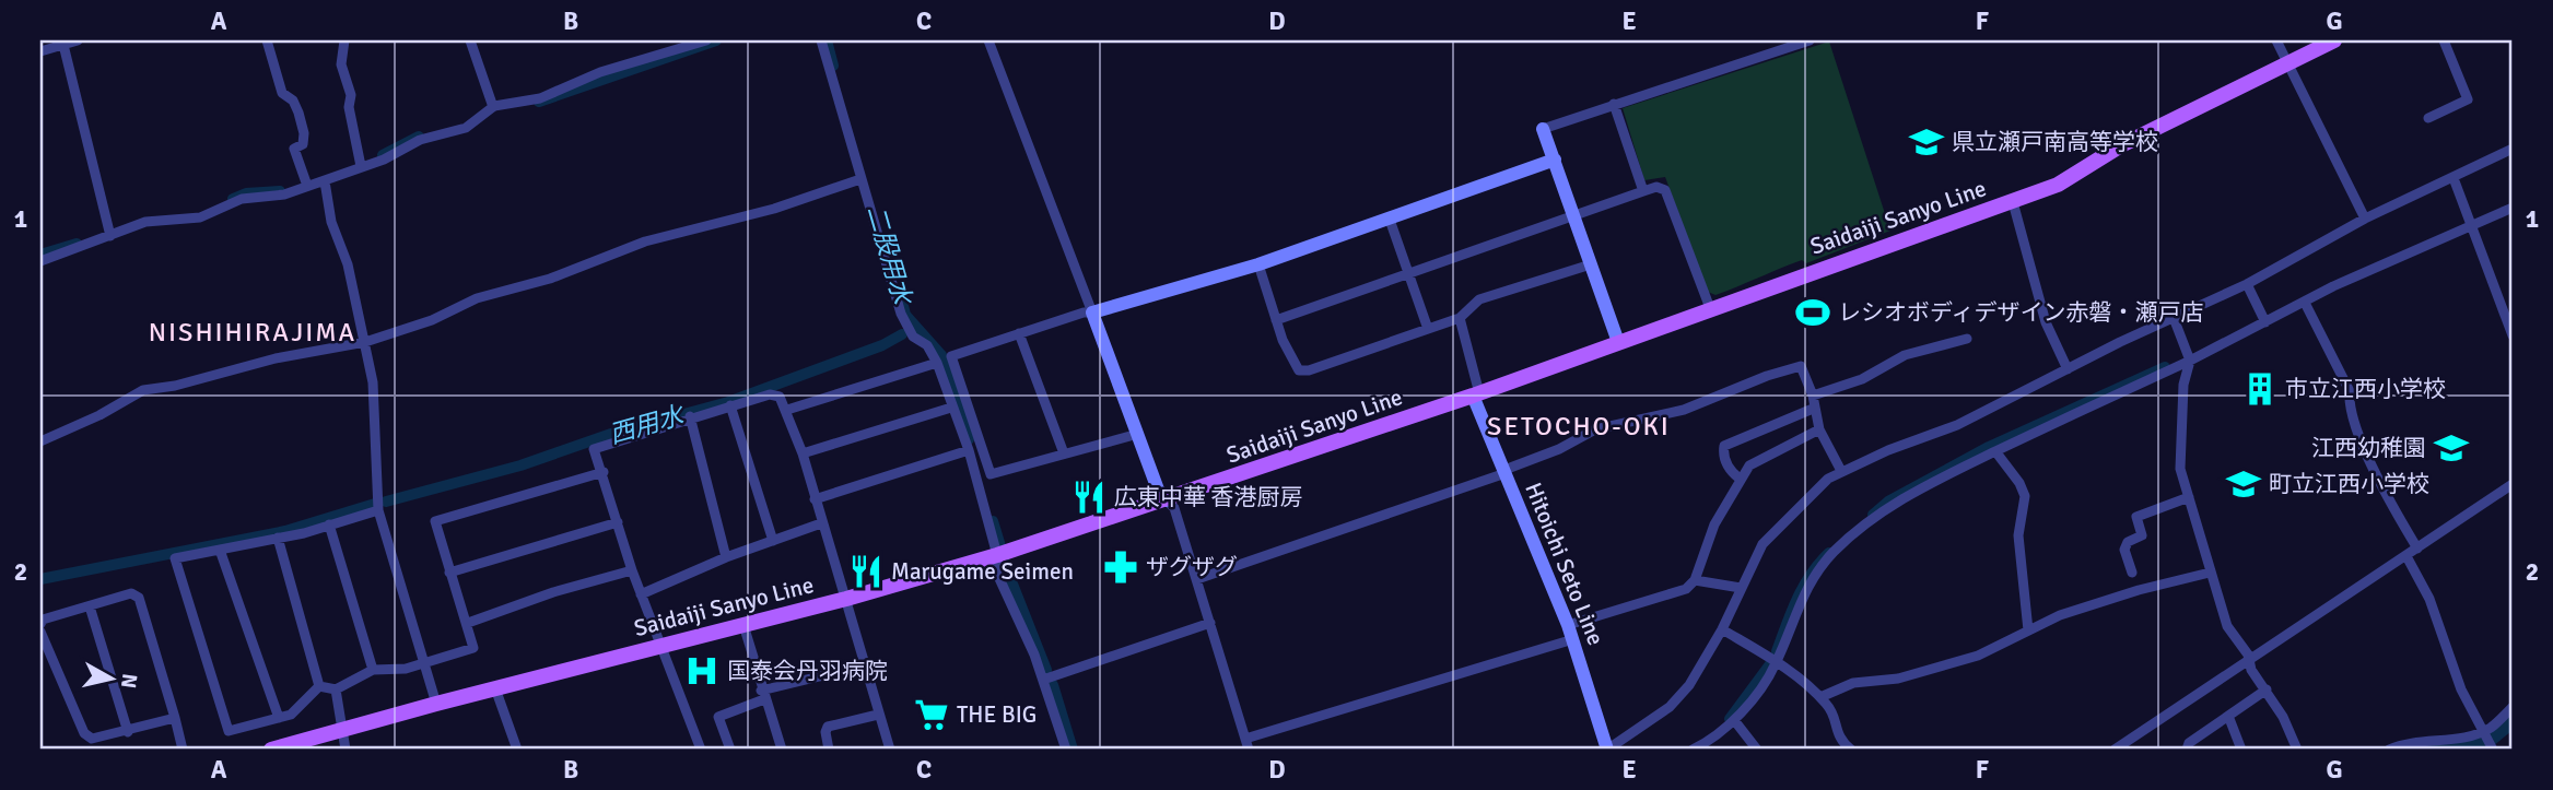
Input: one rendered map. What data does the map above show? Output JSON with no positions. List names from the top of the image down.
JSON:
{
  "streets": {
    "main road": ["Saidaiji Sanyo Line"],
    "street": ["Hitoichi Seto Line"]
  },
  "crossings": [
    ["Saidaiji Sanyo Line", "Hitoichi Seto Line"]
  ],
  "districts": ["NISHIHIRAJIMA", "SETOCHO-OKI"],
  "water": ["二股用水", "西用水"],
  "places": {
    "school or university": ["県立瀬戸南高等学校", "江西幼稚園", "町立江西小学校"],
    "sports": ["レシオボディデザイン赤磐・瀬戸店"],
    "building": ["市立江西小学校"],
    "restaurant": ["広東中華 香港厨房", "Marugame Seimen"],
    "pharmacy": ["ザグザグ"],
    "hospital": ["国泰会丹羽病院"],
    "supermarket": ["THE BIG"]
  },
  "north": "right",
  "grid": {
    "columns": [
      "A",
      "B",
      "C",
      "D",
      "E",
      "F",
      "G"
    ],
    "rows": ["1", "2"]
  }
}
